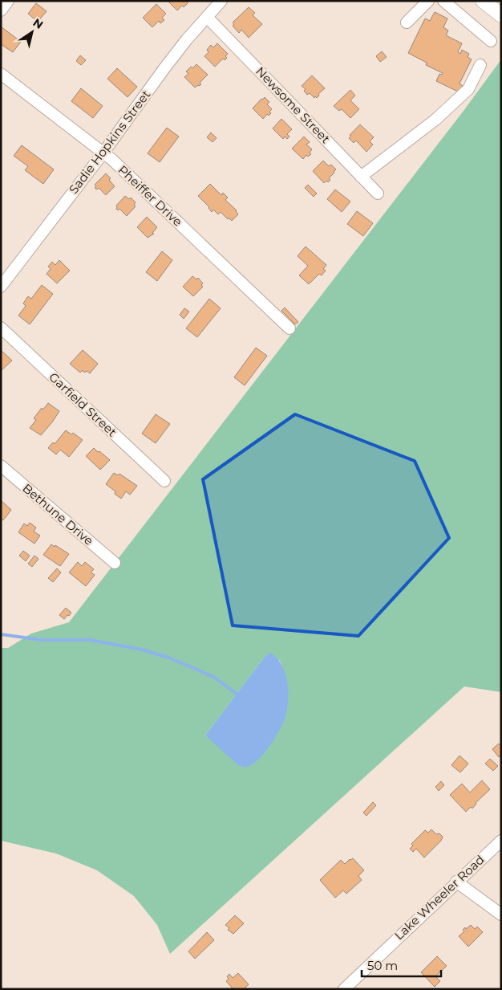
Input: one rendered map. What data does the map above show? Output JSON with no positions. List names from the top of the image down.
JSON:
{
  "streets": {
    "street": [
      "Newsome Street",
      "Sadie Hopkins Street",
      "Pheiffer Drive",
      "Garfield Street",
      "Bethune Drive",
      "Lake Wheeler Road"
    ]
  },
  "crossings": [
    ["Newsome Street", "Sadie Hopkins Street"],
    ["Sadie Hopkins Street", "Pheiffer Drive"]
  ],
  "scale_bar": "50 m",
  "north": "top right"
}
